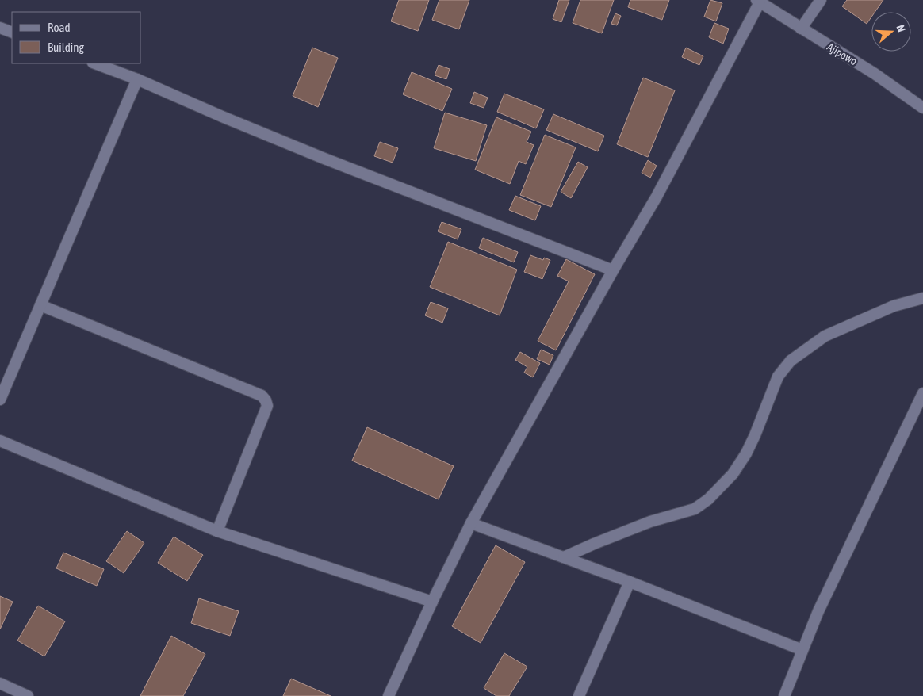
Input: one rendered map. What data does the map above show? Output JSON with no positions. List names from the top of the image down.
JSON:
{
  "streets": {
    "street": ["Ajipowo"]
  },
  "legend": ["Road", "Building"],
  "north": "right"
}
